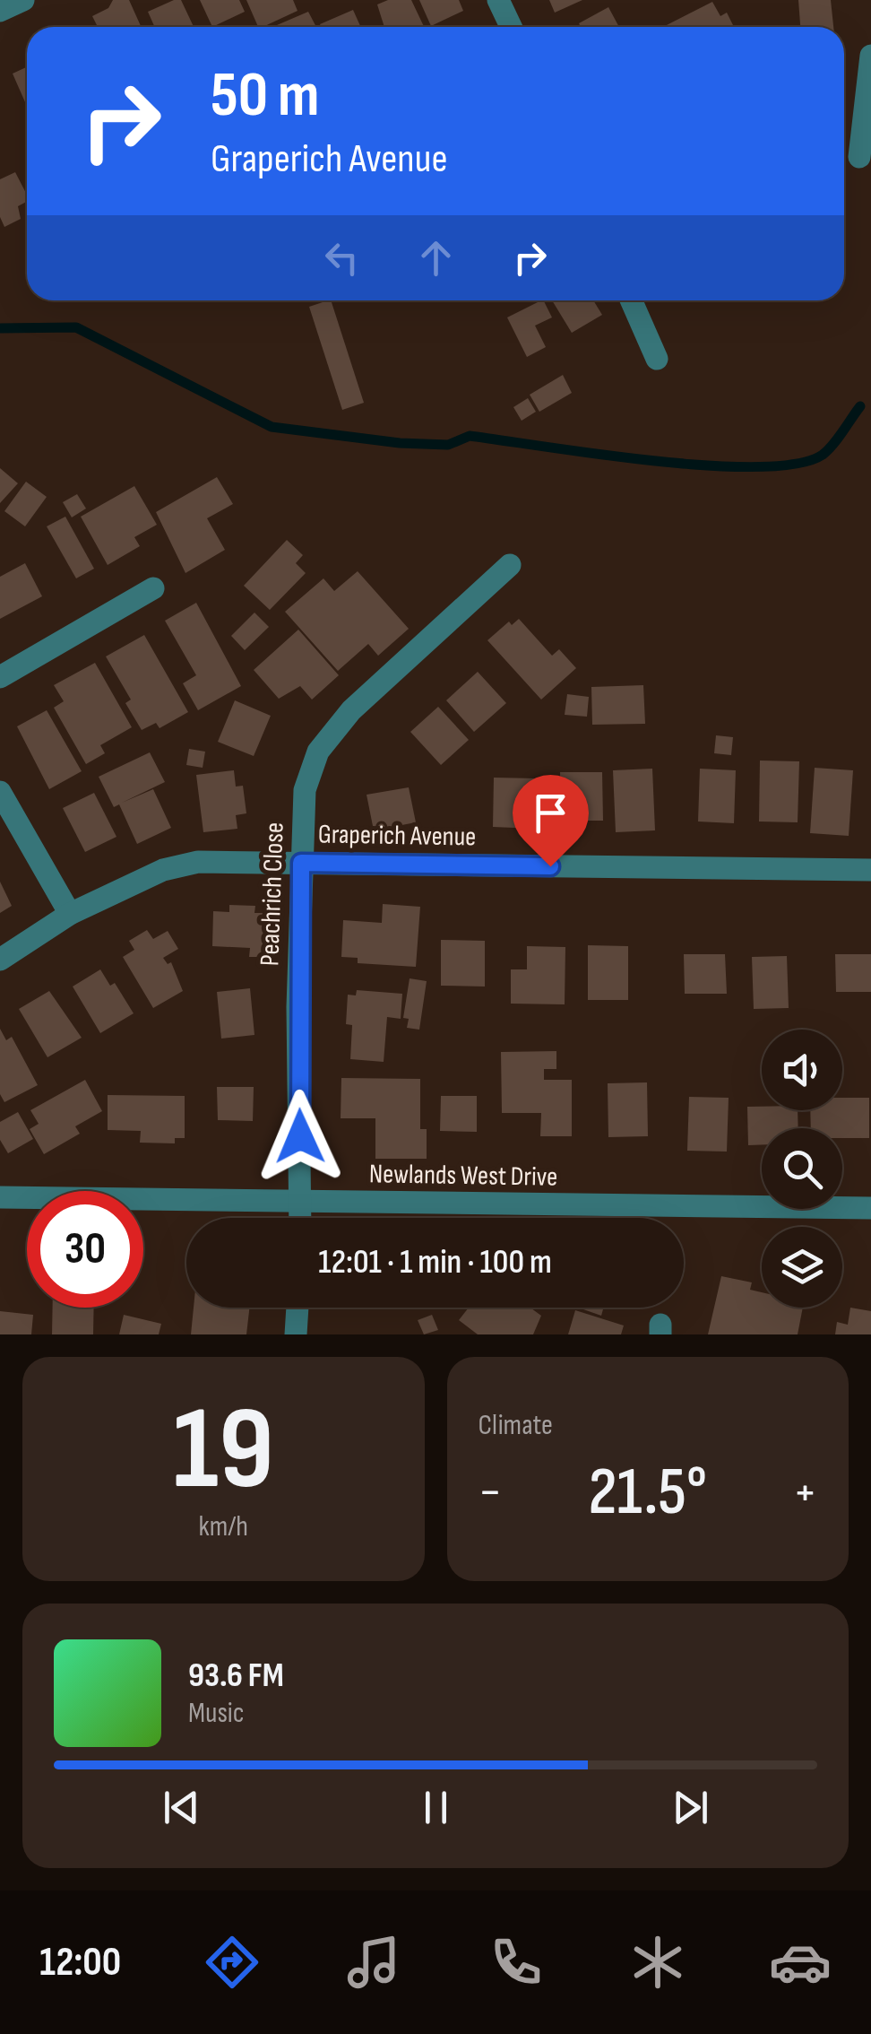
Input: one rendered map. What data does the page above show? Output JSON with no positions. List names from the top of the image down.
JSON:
{
  "streets": {
    "street": ["Graperich Avenue", "Peachrich Close", "Newlands West Drive"]
  },
  "crossings": [
    ["Graperich Avenue", "Peachrich Close"],
    ["Peachrich Close", "Newlands West Drive"]
  ],
  "page": {
    "turn": ["50 m", "Graperich Avenue"],
    "limit": "30",
    "trip": "12:01 · 1 min · 100 m",
    "tile": [
      ["19", "km/h"],
      "Climate"
    ],
    "heat": ["−", "21.5°", "+"],
    "song": ["93.6 FM", "Music"],
    "tabs": "12:00"
  }
}
